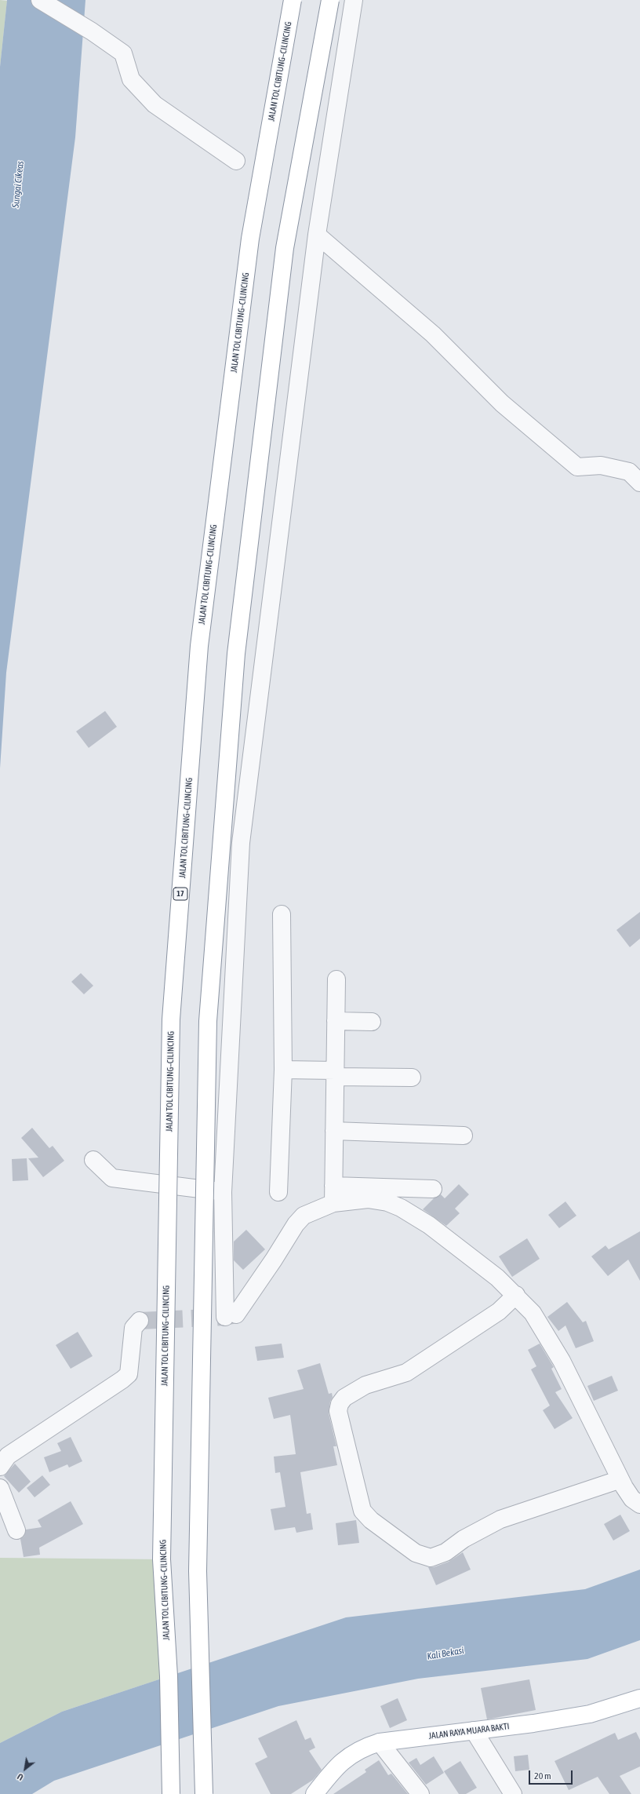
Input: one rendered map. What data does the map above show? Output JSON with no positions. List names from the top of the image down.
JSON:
{
  "streets": {
    "main road": ["JALAN TOL CIBITUNG–CILINCING", "17", "JALAN RAYA MUARA BAKTI"]
  },
  "water": ["Sungai Cikeas", "Kali Bekasi"],
  "scale_bar": "20 m",
  "north": "bottom left"
}
